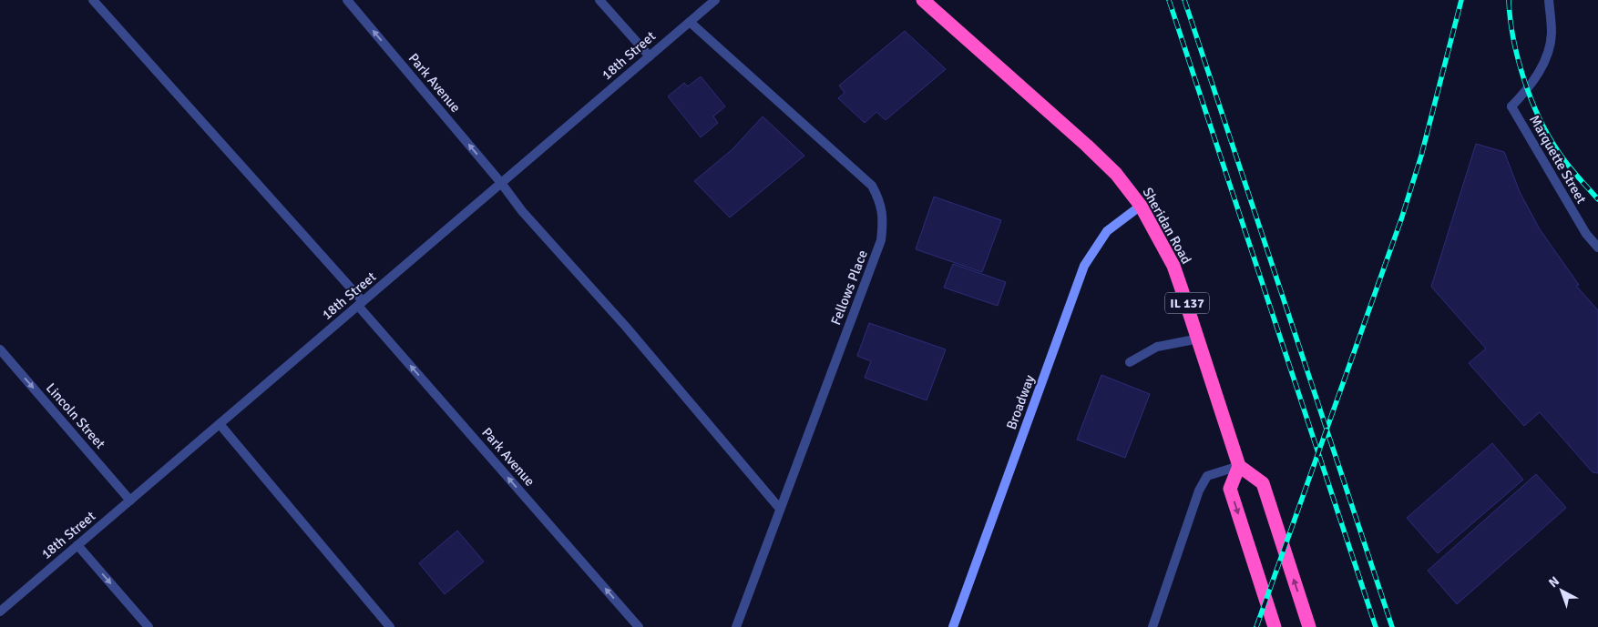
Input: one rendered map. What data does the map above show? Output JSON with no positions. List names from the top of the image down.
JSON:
{
  "streets": {
    "highway": ["Sheridan Road", "IL 137"],
    "street": [
      "18th Street",
      "Park Avenue",
      "Marquette Street",
      "Fellows Place",
      "Broadway",
      "Lincoln Street"
    ]
  },
  "crossings": [
    ["18th Street", "Park Avenue"],
    ["18th Street", "Fellows Place"],
    ["18th Street", "Lincoln Street"],
    ["Park Avenue", "Fellows Place"],
    ["Sheridan Road", "Broadway"]
  ],
  "one_way": ["Park Avenue", "Lincoln Street"],
  "north": "top left"
}
